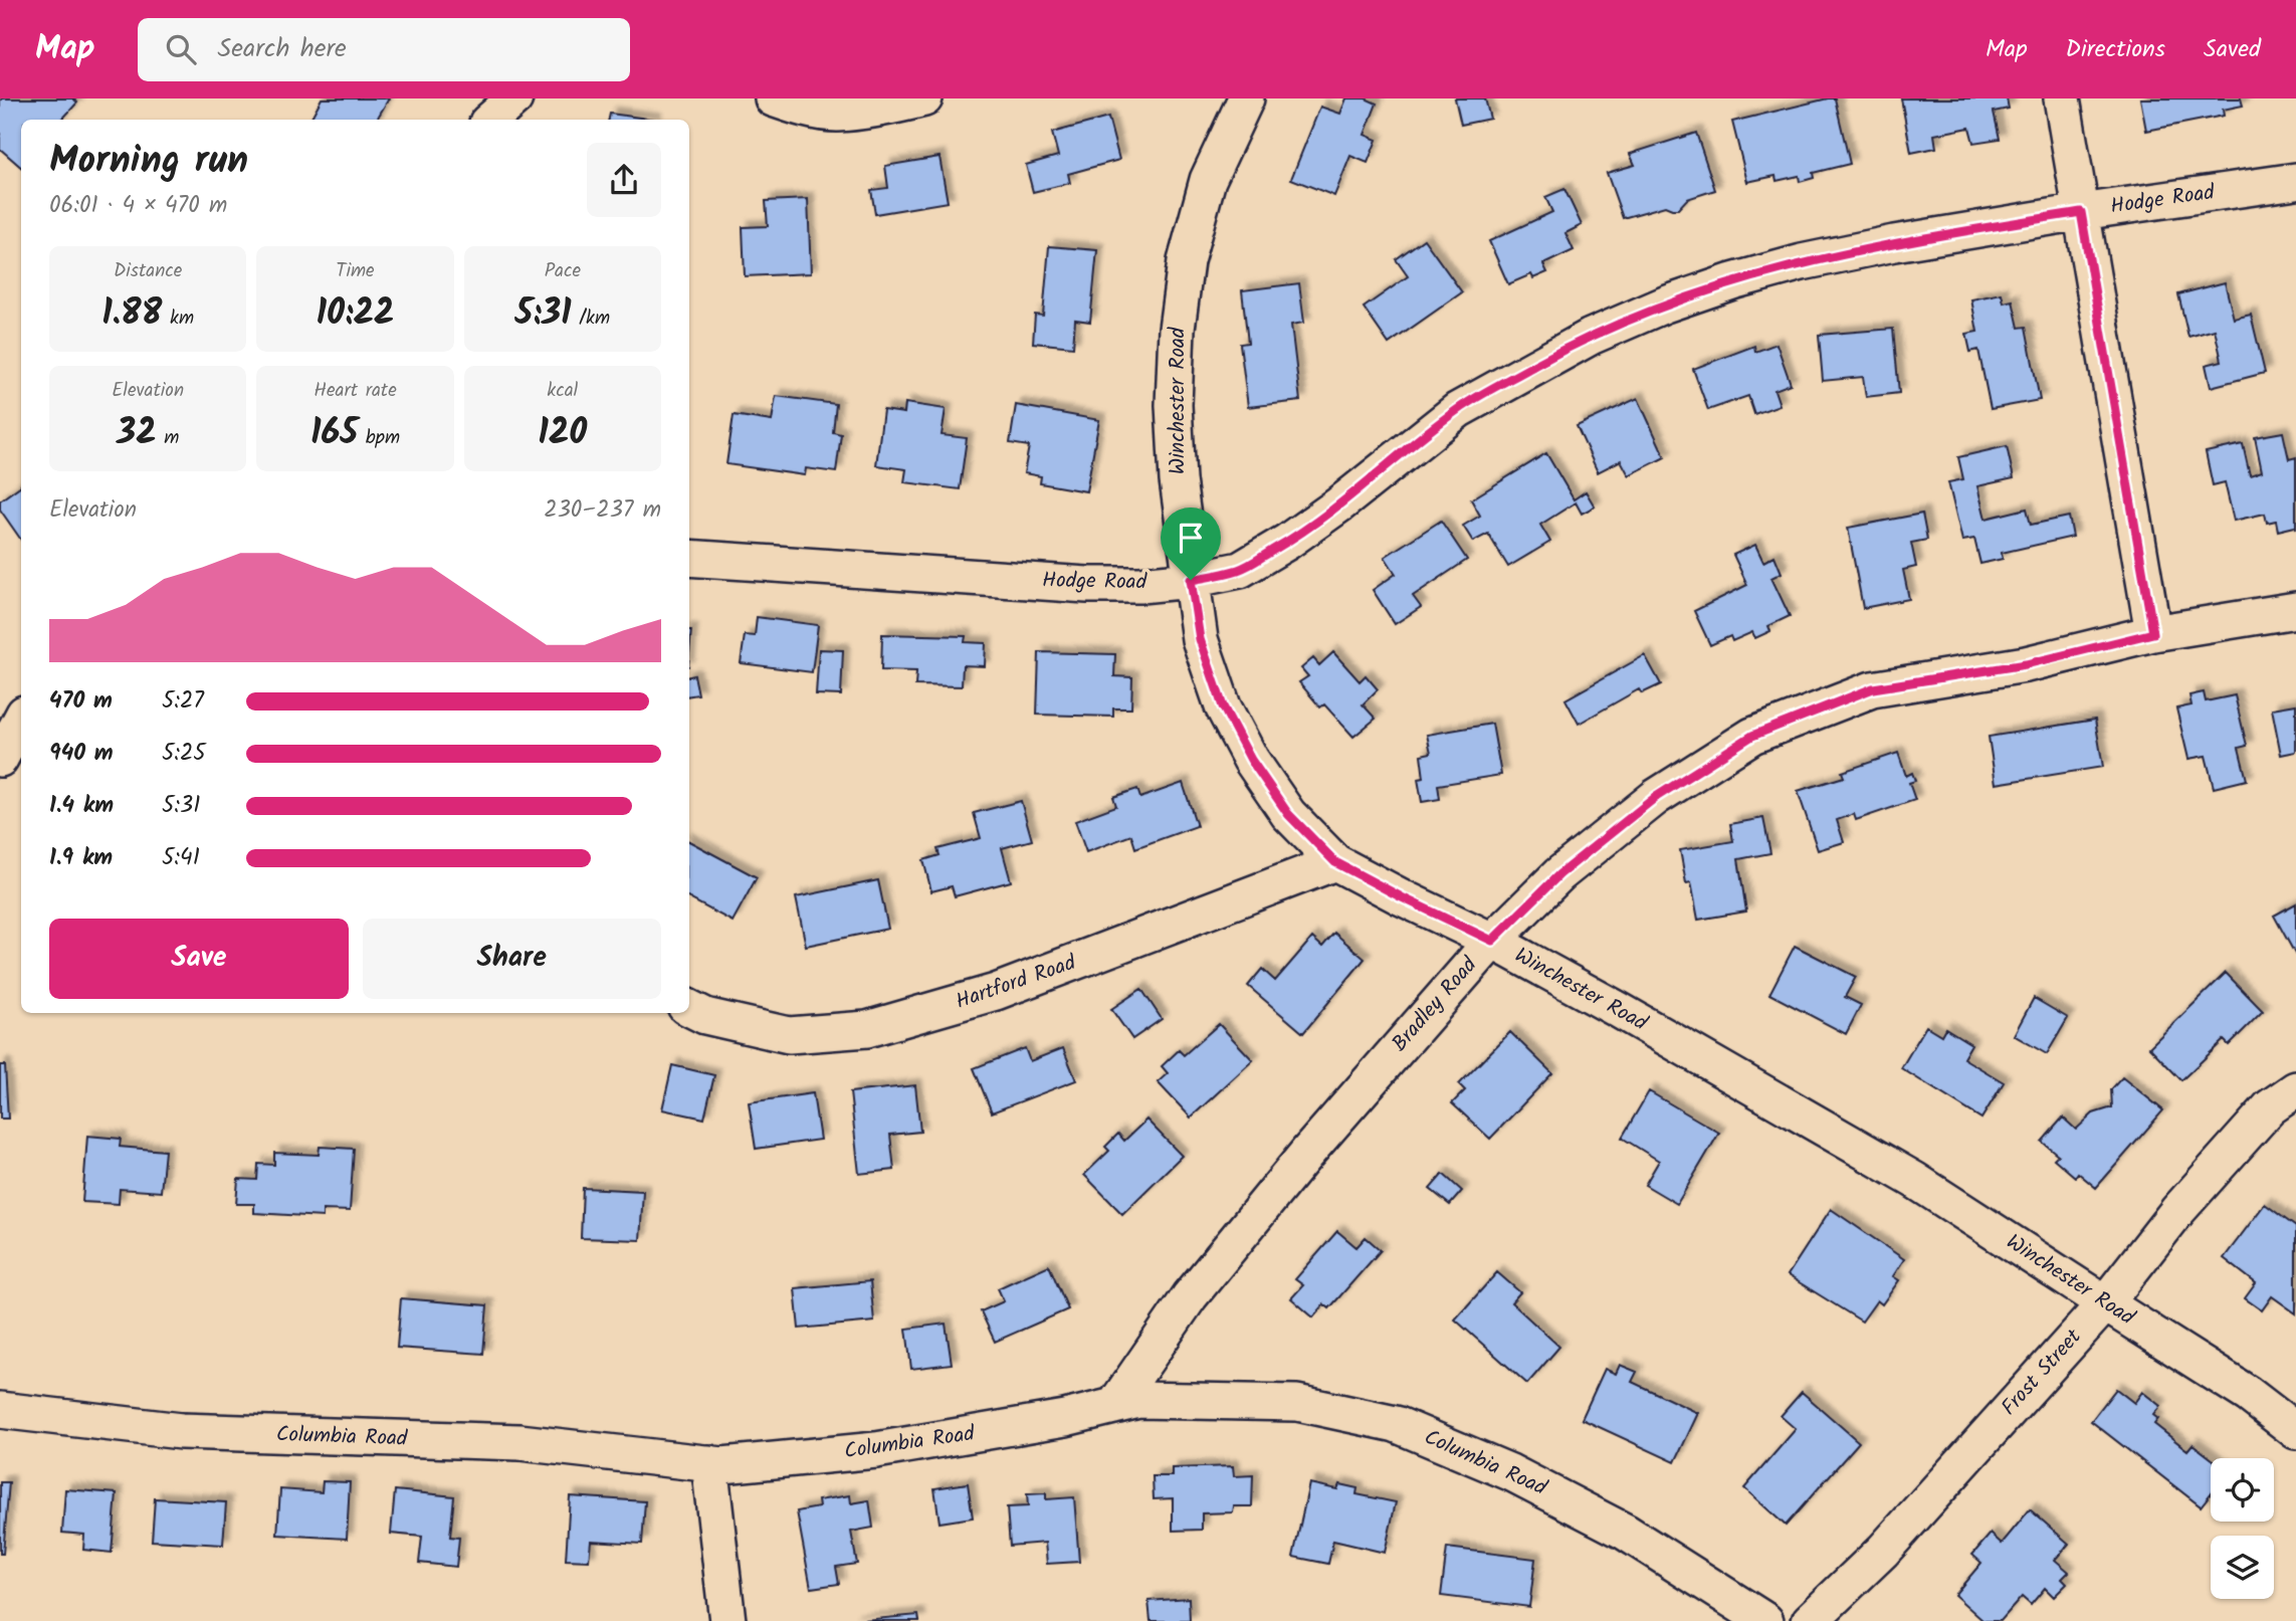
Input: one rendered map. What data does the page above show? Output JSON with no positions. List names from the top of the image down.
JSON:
{
  "streets": {
    "street": [
      "Hodge Road",
      "Winchester Road",
      "Hartford Road",
      "Bradley Road",
      "Frost Street",
      "Columbia Road"
    ]
  },
  "crossings": [
    ["Hodge Road", "Winchester Road"],
    ["Winchester Road", "Hartford Road"],
    ["Winchester Road", "Bradley Road"],
    ["Winchester Road", "Frost Street"],
    ["Bradley Road", "Columbia Road"]
  ],
  "page": {
    "header": "Map",
    "search": "Search here",
    "nav": ["Map", "Directions", "Saved"],
    "heading": ["Morning run", "06:01 · 4 × 470 m"],
    "stats": [
      ["Distance", "1.88 km"],
      ["Time", "10:22"],
      ["Pace", "5:31 /km"],
      ["Elevation", "32 m"],
      ["Heart rate", "165 bpm"],
      ["kcal", "120"]
    ],
    "chart": ["Elevation", "230–237 m"],
    "list": [
      {
        "name": "470 m",
        "note": "5:27"
      },
      {
        "name": "940 m",
        "note": "5:25"
      },
      {
        "name": "1.4 km",
        "note": "5:31"
      },
      {
        "name": "1.9 km",
        "note": "5:41"
      }
    ],
    "buttons": ["Save", "Share"]
  }
}
